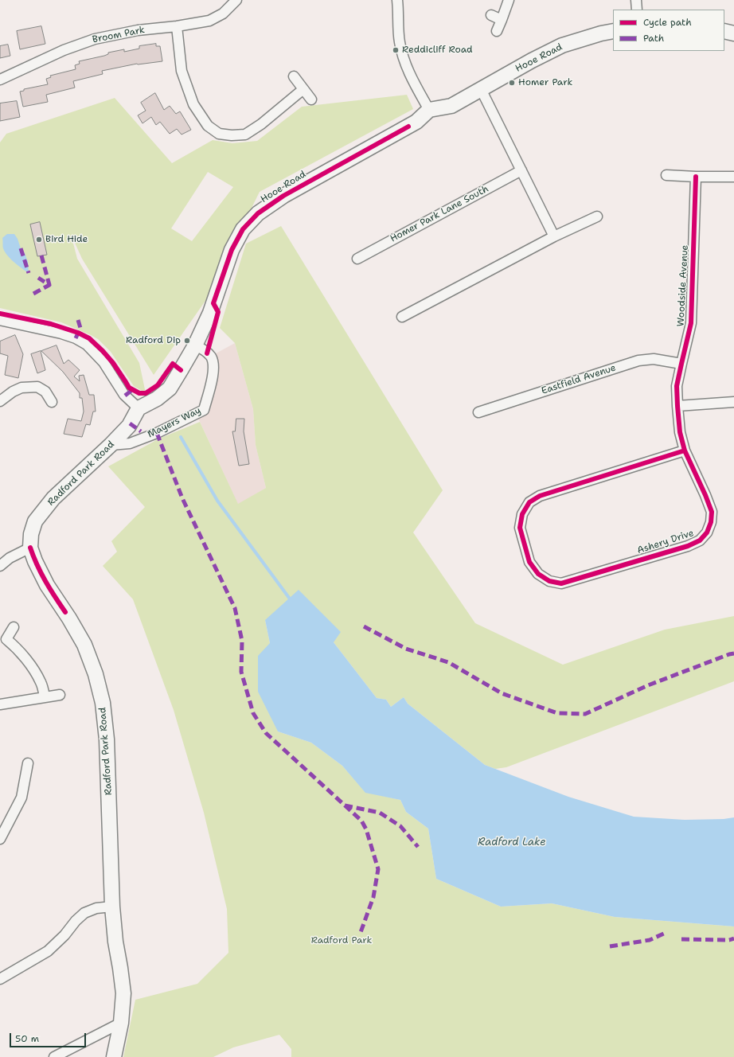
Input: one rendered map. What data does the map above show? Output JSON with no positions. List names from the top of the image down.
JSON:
{
  "streets": {
    "street": [
      "Broom Park",
      "Hooe Road",
      "Homer Park Lane South",
      "Woodside Avenue",
      "Eastfield Avenue",
      "Mayers Way",
      "Radford Park Road",
      "Ashery Drive"
    ]
  },
  "crossings": [
    ["Hooe Road", "Mayers Way"],
    ["Hooe Road", "Radford Park Road"],
    ["Woodside Avenue", "Eastfield Avenue"],
    ["Woodside Avenue", "Ashery Drive"],
    ["Mayers Way", "Radford Park Road"]
  ],
  "water": ["Radford Lake"],
  "parks": ["Radford Park"],
  "places": [
    "Reddicliff Road",
    "Homer Park",
    "Bird Hide",
    "Radford Dip"
  ],
  "legend": ["Cycle path", "Path"],
  "scale_bar": "50 m"
}
